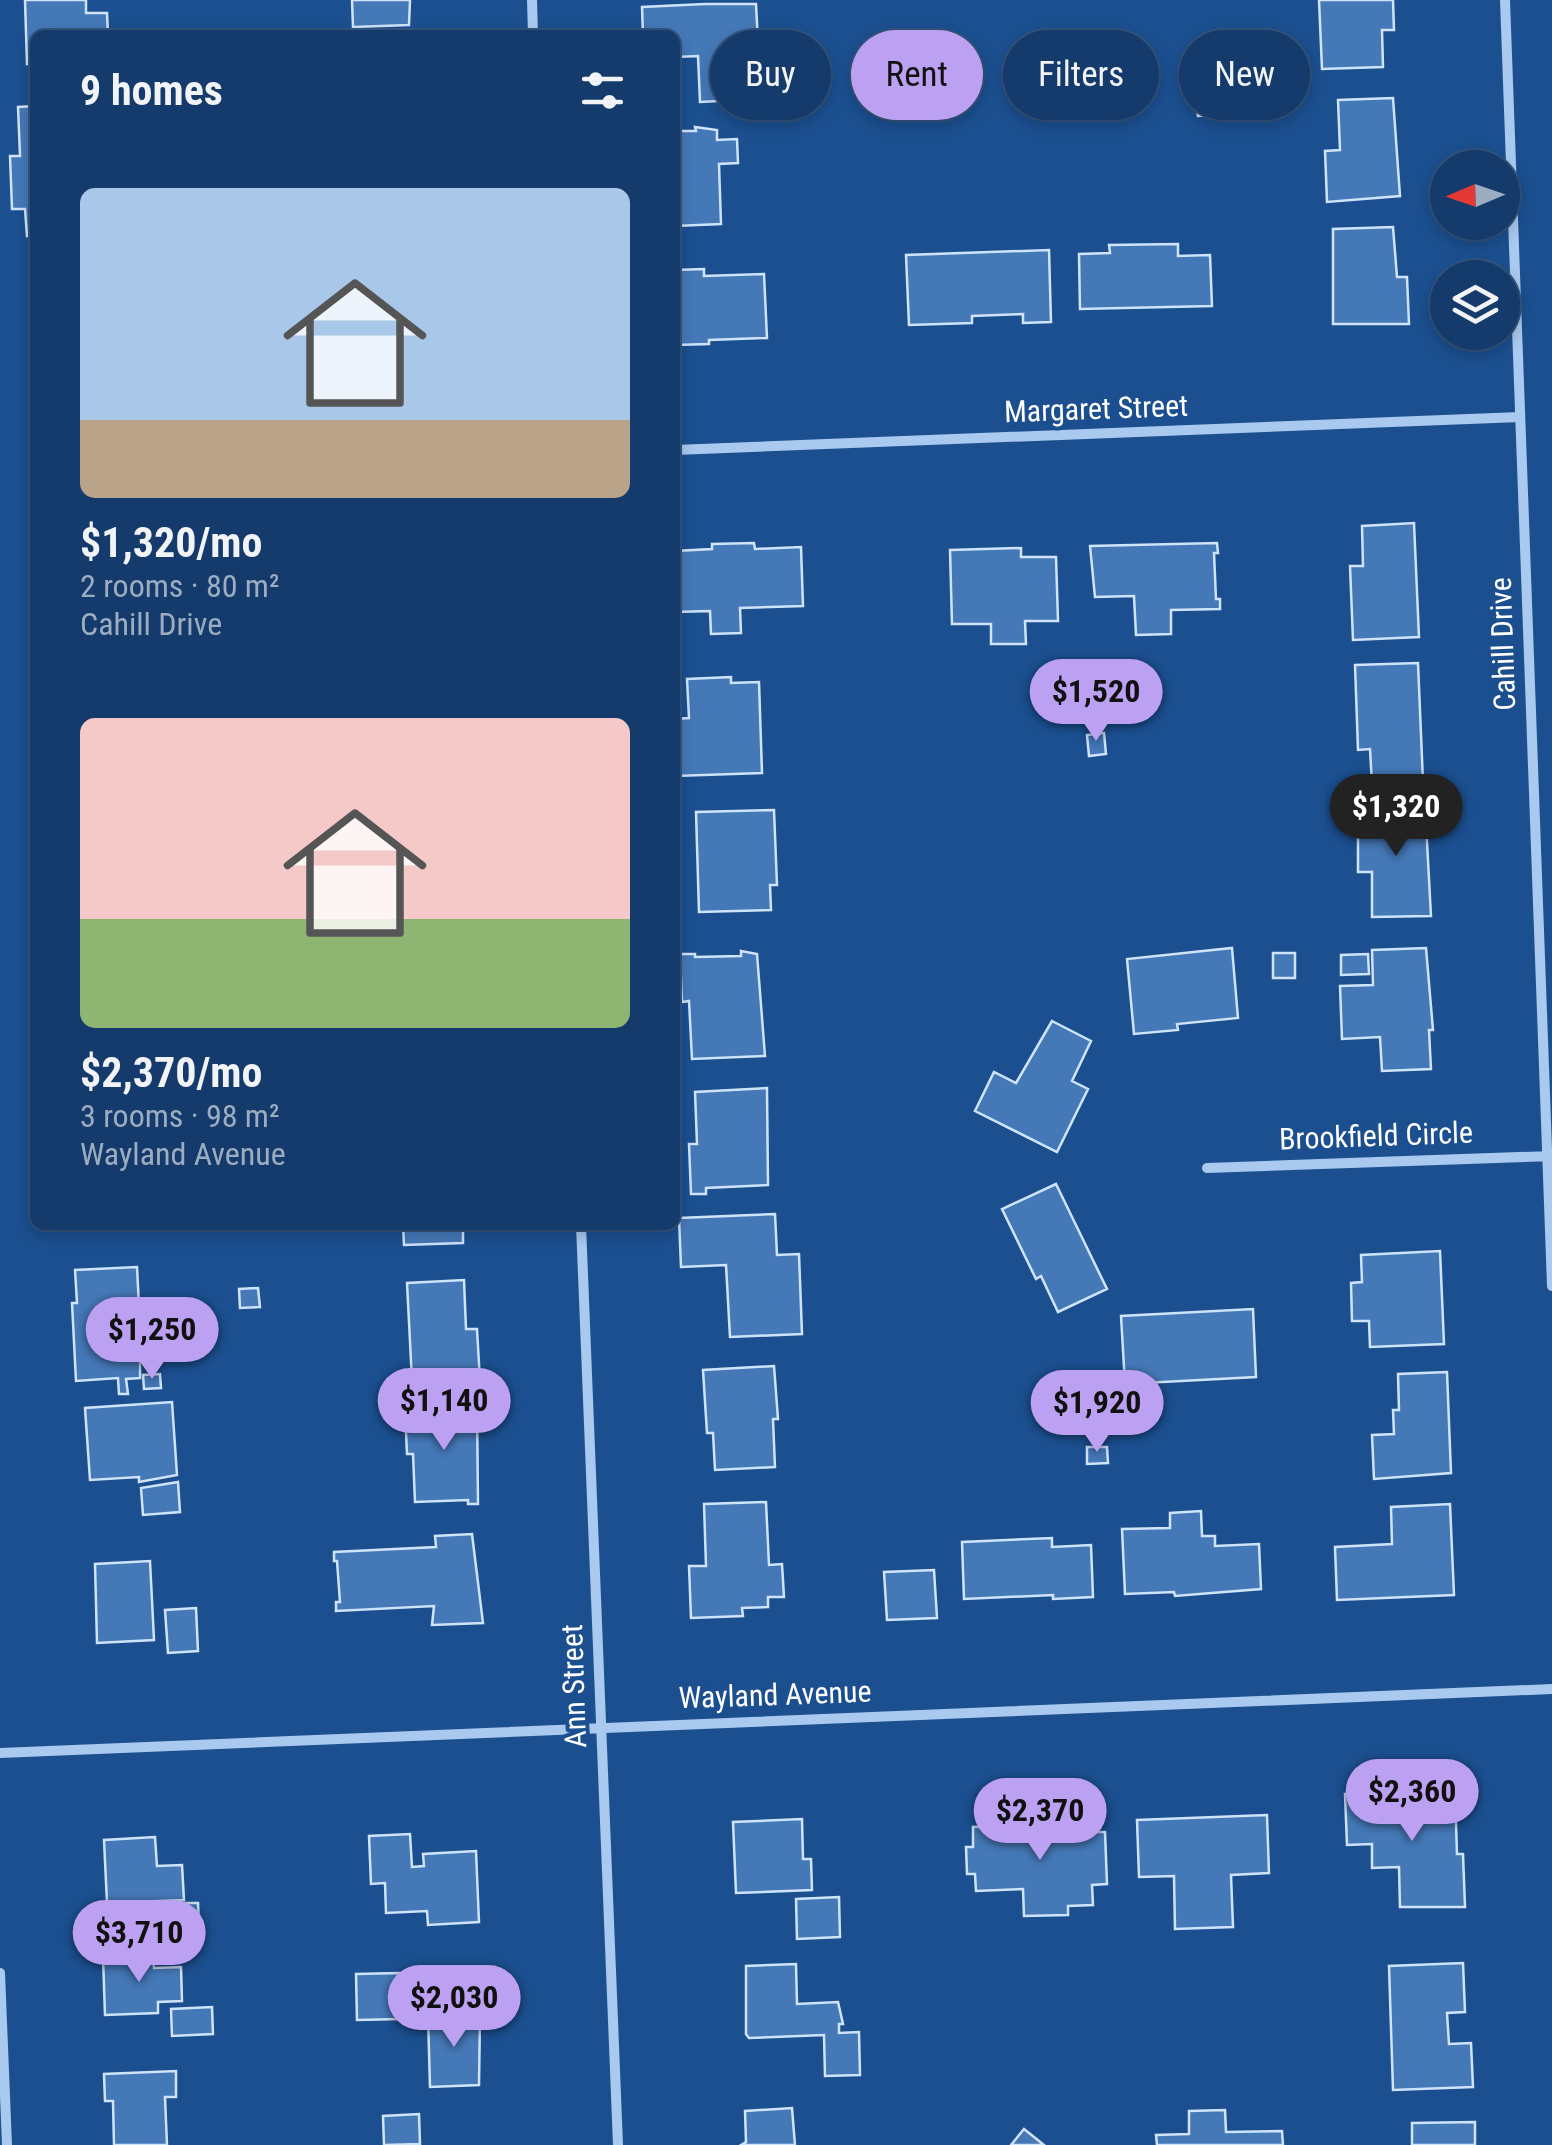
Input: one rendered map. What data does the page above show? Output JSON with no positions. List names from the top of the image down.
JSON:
{
  "streets": {
    "street": [
      "Margaret Street",
      "Cahill Drive",
      "Brookfield Circle",
      "Ann Street",
      "Wayland Avenue"
    ]
  },
  "crossings": [
    ["Margaret Street", "Cahill Drive"],
    ["Cahill Drive", "Brookfield Circle"],
    ["Ann Street", "Wayland Avenue"]
  ],
  "north": "left",
  "page": {
    "chip": [
      "Buy",
      "Rent",
      "Filters",
      "New"
    ],
    "heading": "9 homes",
    "list": [
      {
        "name": "$1,320/mo",
        "note": "2 rooms · 80 m² · Cahill Drive"
      },
      {
        "name": "$2,370/mo",
        "note": "3 rooms · 98 m² · Wayland Avenue"
      }
    ],
    "price": [
      "$1,520",
      "$1,320",
      "$1,250",
      "$1,140",
      "$1,920",
      "$2,360",
      "$2,370",
      "$3,710",
      "$2,030"
    ]
  }
}
